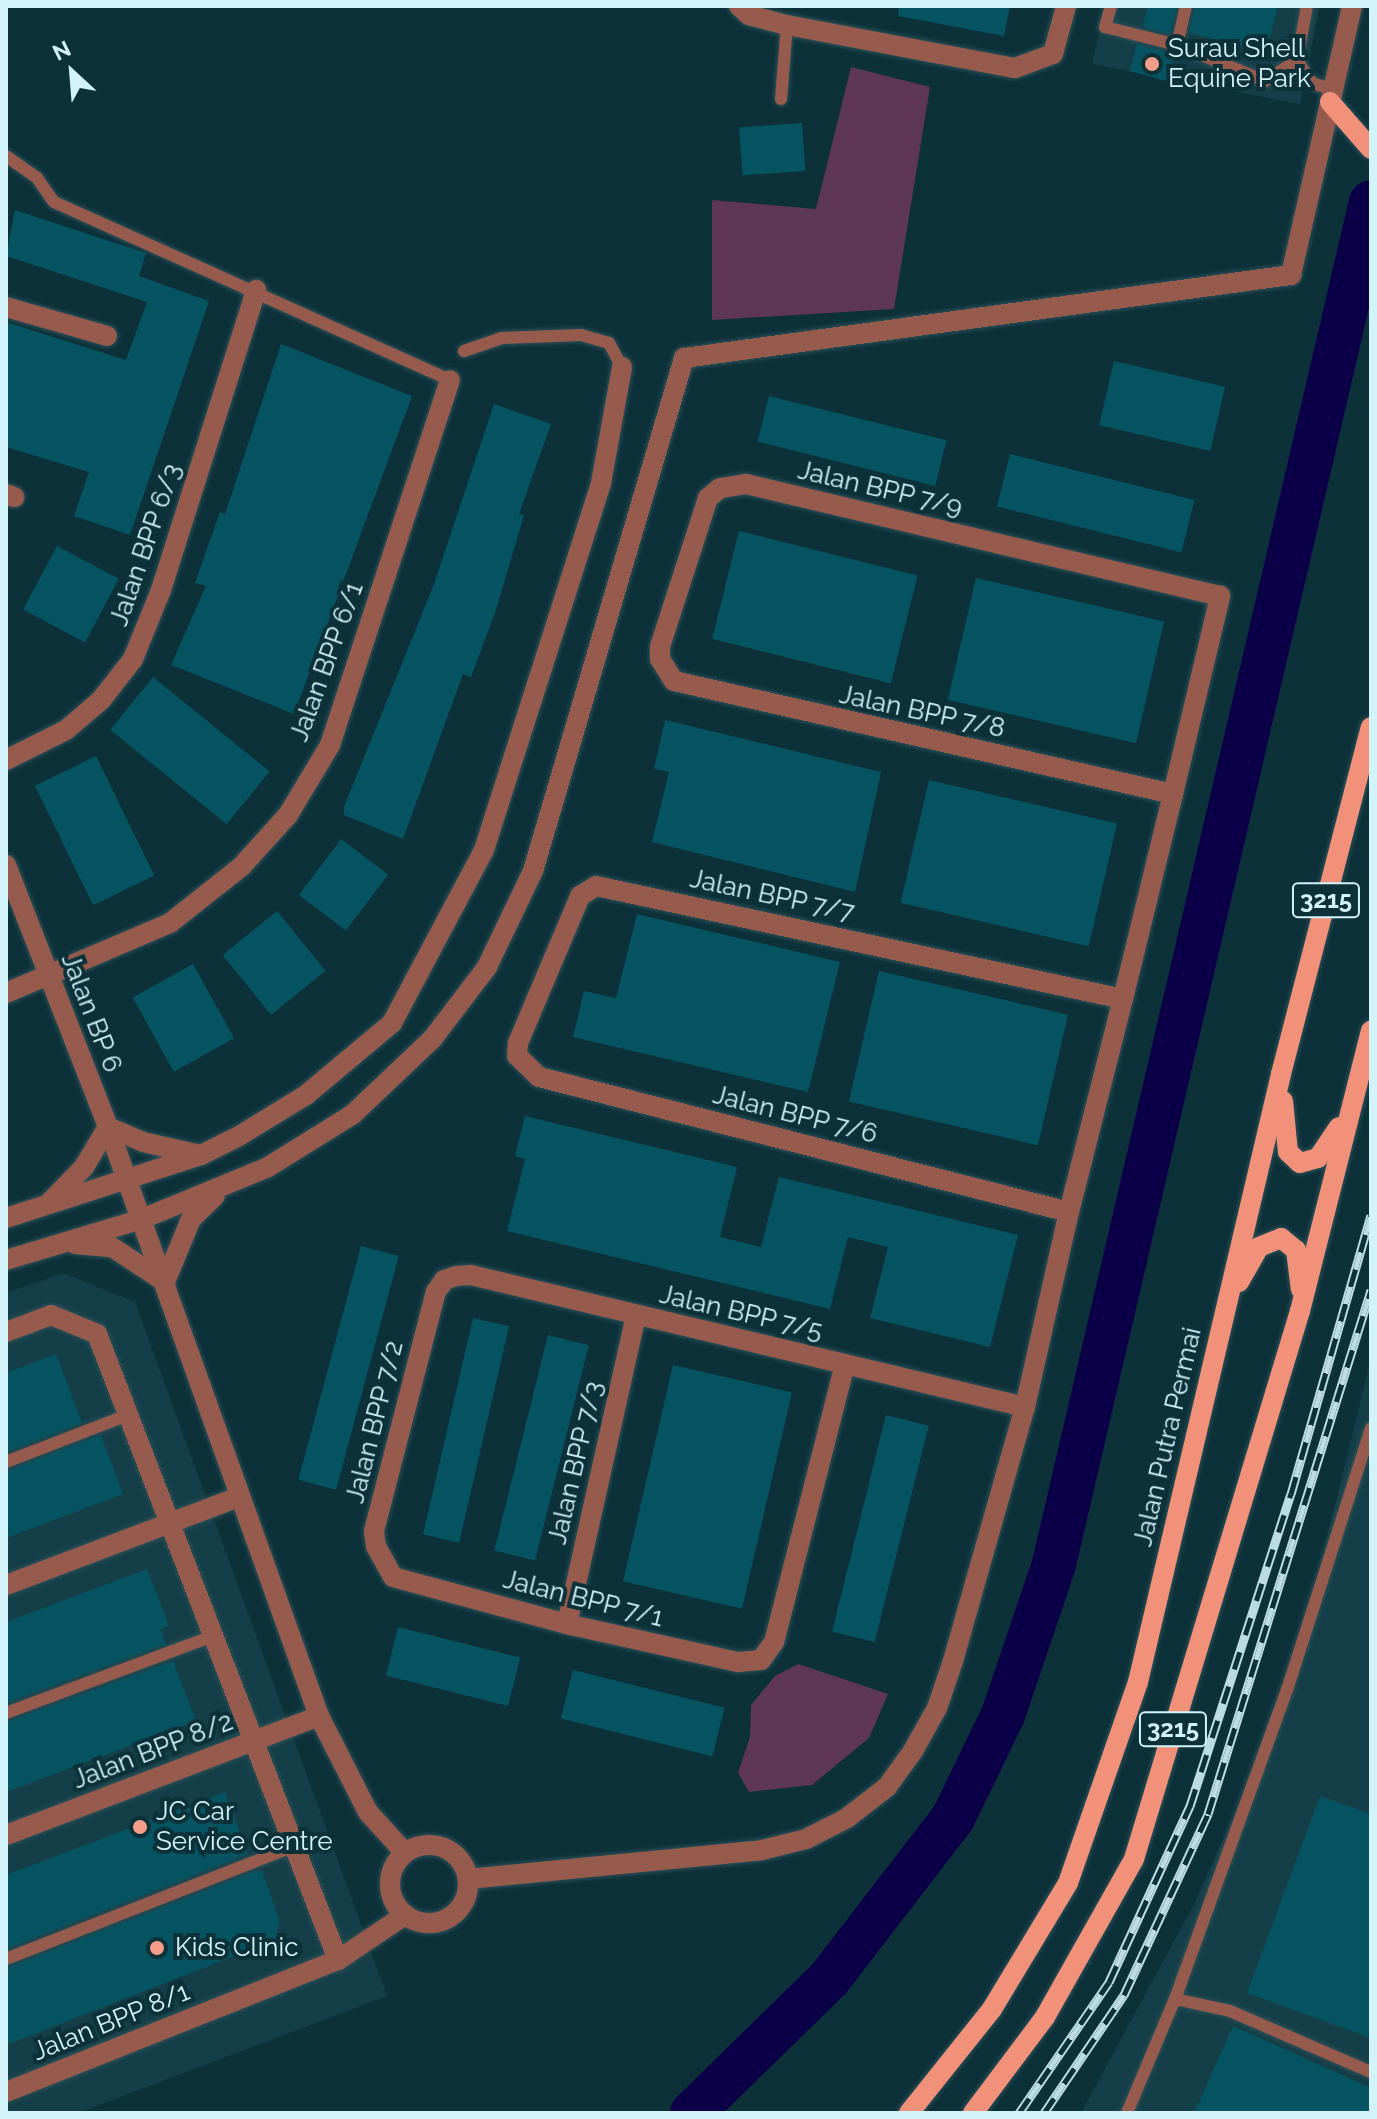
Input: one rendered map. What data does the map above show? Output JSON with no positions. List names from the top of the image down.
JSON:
{
  "streets": {
    "main road": ["3215", "Jalan Putra Permai"],
    "street": [
      "Jalan BPP 7/9",
      "Jalan BPP 6/3",
      "Jalan BPP 6/1",
      "Jalan BPP 7/8",
      "Jalan BPP 7/7",
      "Jalan BP 6",
      "Jalan BPP 7/6",
      "Jalan BPP 7/5",
      "Jalan BPP 7/2",
      "Jalan BPP 7/3",
      "Jalan BPP 7/1",
      "Jalan BPP 8/2",
      "Jalan BPP 8/1"
    ]
  },
  "crossings": [
    ["Jalan BPP 7/9", "Jalan BPP 7/8"],
    ["Jalan BPP 6/1", "Jalan BP 6"],
    ["Jalan BPP 7/7", "Jalan BPP 7/6"],
    ["Jalan BP 6", "Jalan BPP 8/2"],
    ["Jalan BP 6", "Jalan BPP 8/1"],
    ["Jalan BPP 7/5", "Jalan BPP 7/2"],
    ["Jalan BPP 7/5", "Jalan BPP 7/3"],
    ["Jalan BPP 7/5", "Jalan BPP 7/1"],
    ["Jalan BPP 7/2", "Jalan BPP 7/1"],
    ["Jalan BPP 7/3", "Jalan BPP 7/1"]
  ],
  "places": ["Surau Shell Equine Park", "JC Car Service Centre", "Kids Clinic"],
  "north": "top left"
}
